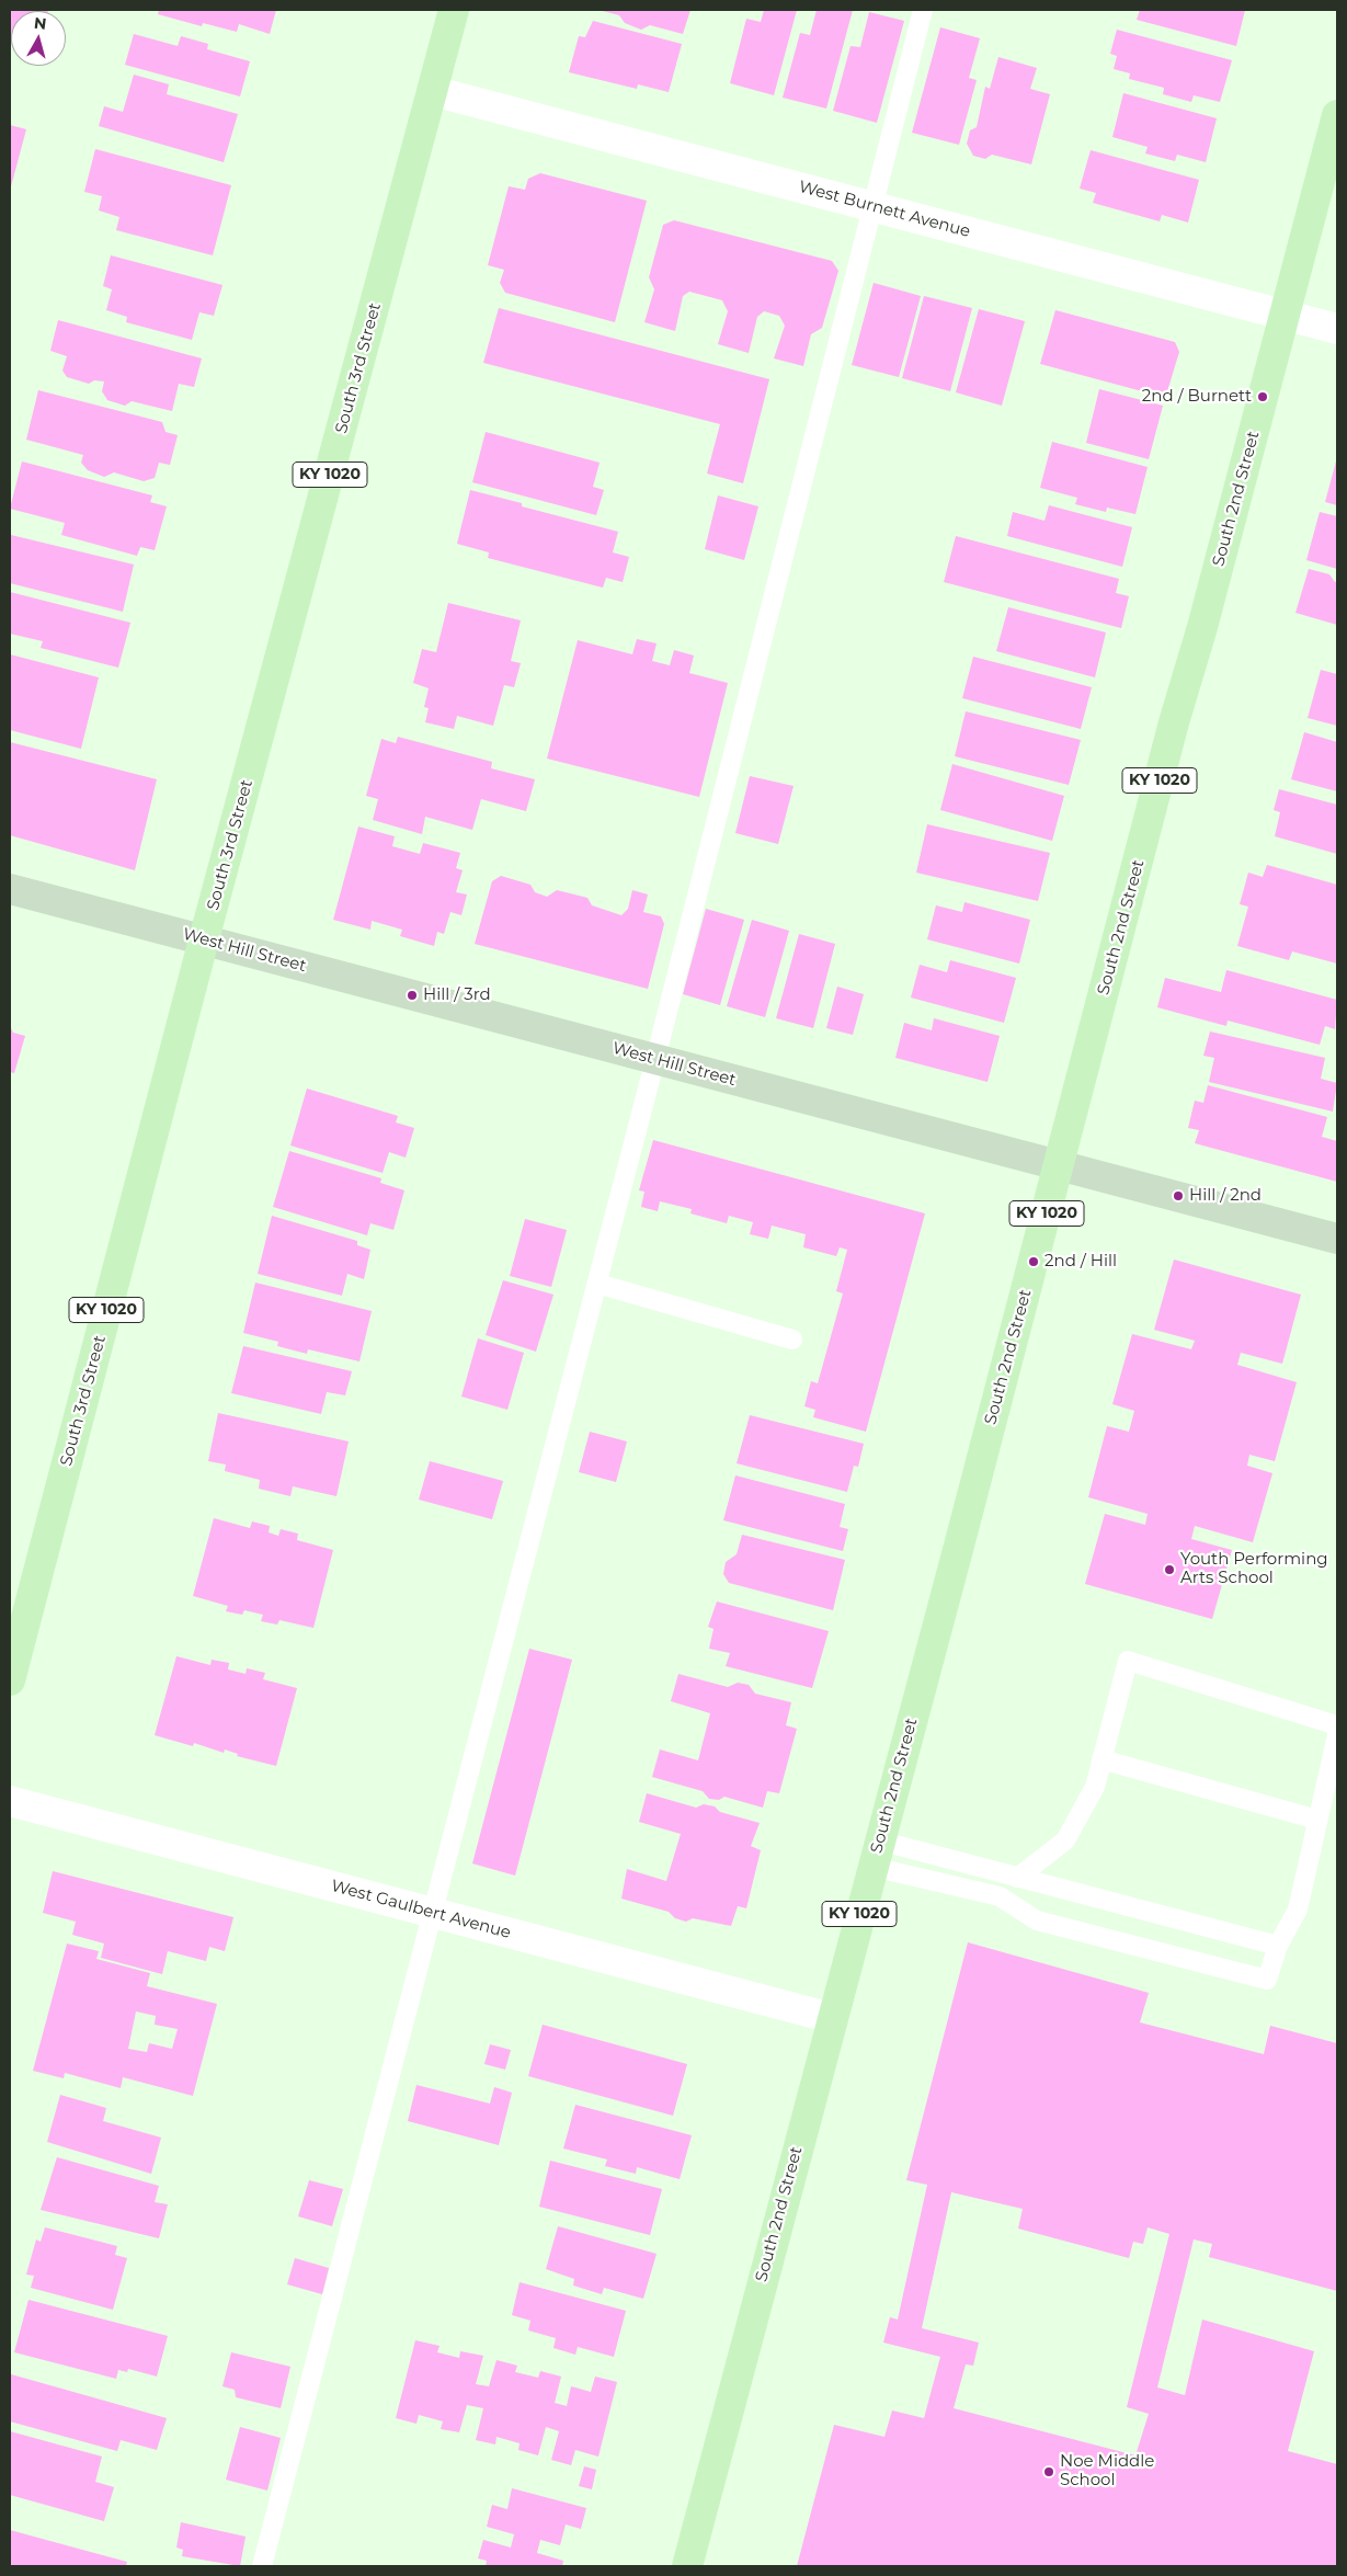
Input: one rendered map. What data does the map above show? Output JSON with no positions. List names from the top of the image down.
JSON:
{
  "streets": {
    "main road": ["South 3rd Street", "KY 1020", "South 2nd Street"],
    "street": ["West Burnett Avenue", "West Hill Street", "West Gaulbert Avenue"]
  },
  "crossings": [
    ["West Burnett Avenue", "South 3rd Street"],
    ["West Burnett Avenue", "South 2nd Street"],
    ["South 3rd Street", "West Hill Street"],
    ["South 2nd Street", "West Hill Street"],
    ["South 2nd Street", "West Gaulbert Avenue"]
  ],
  "places": [
    "2nd / Burnett",
    "Hill / 3rd",
    "Hill / 2nd",
    "2nd / Hill",
    "Youth Performing Arts School",
    "Noe Middle School"
  ],
  "north": "top"
}
